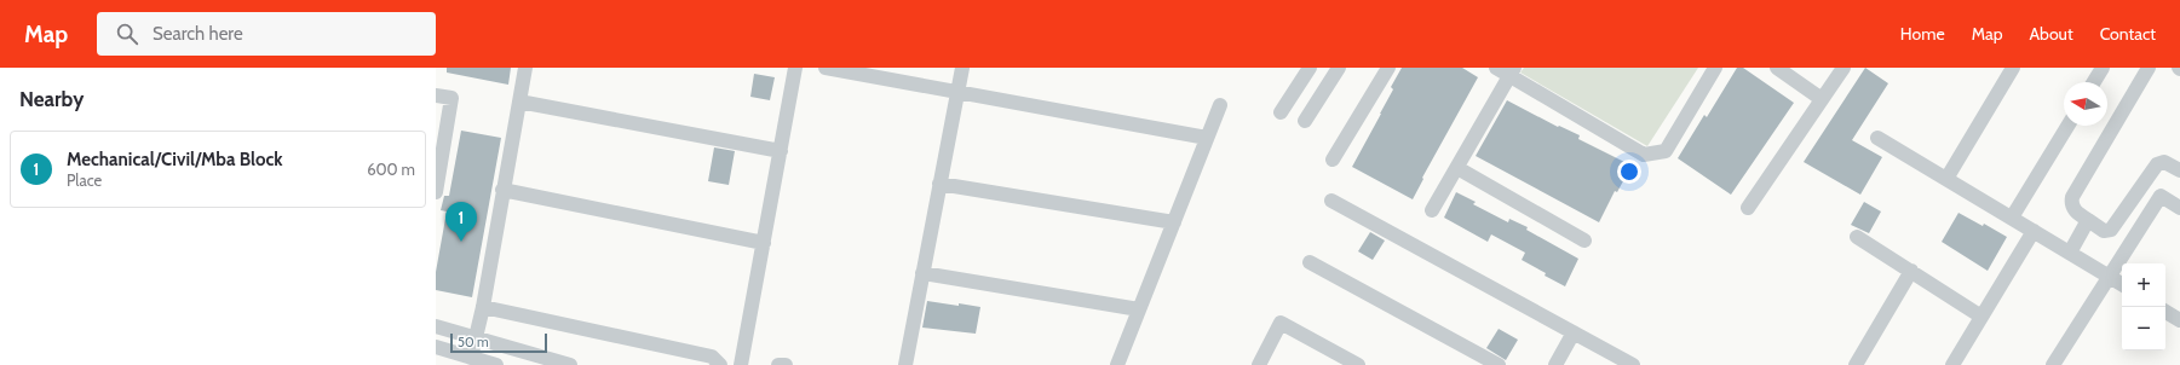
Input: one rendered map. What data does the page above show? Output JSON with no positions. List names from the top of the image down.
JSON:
{
  "scale_bar": "50 m",
  "north": "left",
  "page": {
    "header": "Map",
    "search": "Search here",
    "nav": [
      "Home",
      "Map",
      "About",
      "Contact"
    ],
    "heading": "Nearby",
    "list": [
      {
        "mark": "1",
        "name": "Mechanical/Civil/Mba Block",
        "note": "Place",
        "value": "600 m"
      }
    ],
    "pins": "1",
    "map_buttons": ["+", "−"],
    "scale": "50 m"
  }
}
